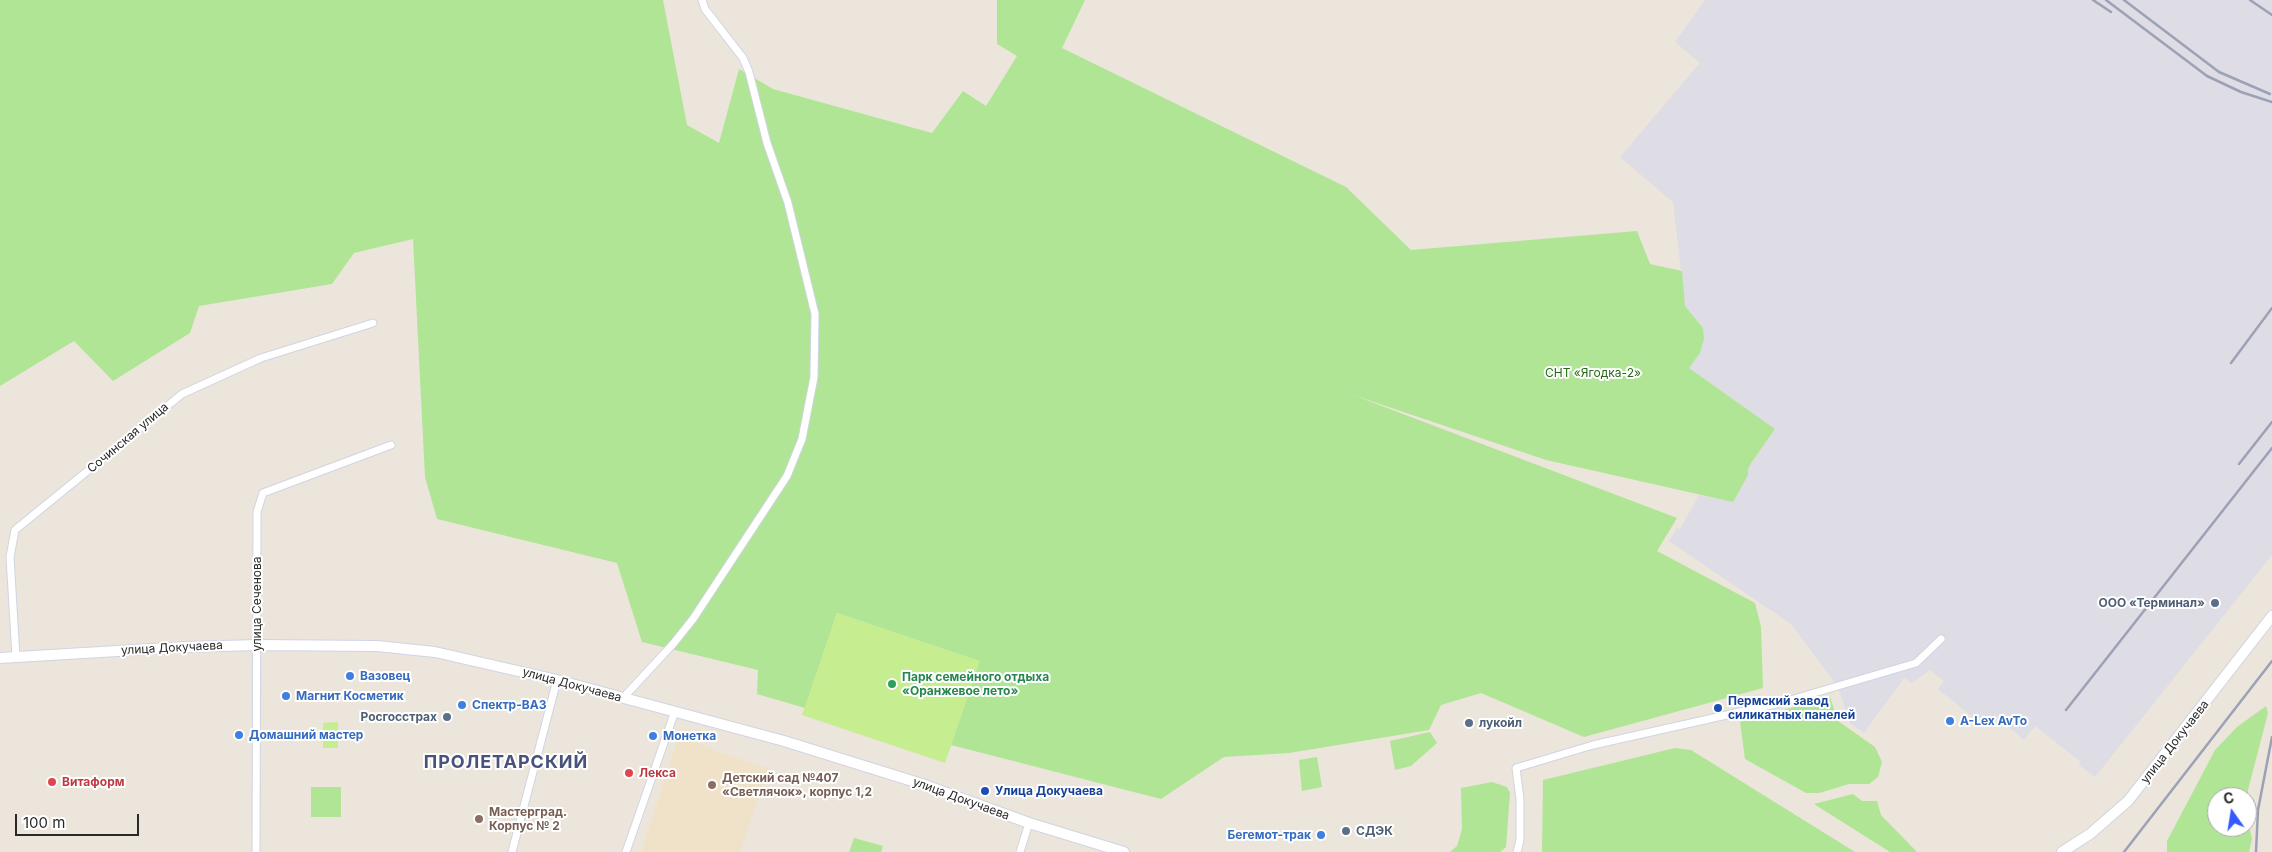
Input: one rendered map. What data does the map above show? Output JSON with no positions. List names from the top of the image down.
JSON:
{
  "streets": {
    "main road": ["улица Докучаева"],
    "street": ["Сочинская улица", "улица Сеченова"]
  },
  "crossings": [
    ["Сочинская улица", "улица Докучаева"],
    ["улица Сеченова", "улица Докучаева"]
  ],
  "districts": ["ПРОЛЕТАРСКИЙ"],
  "parks": ["СНТ «Ягодка-2»"],
  "places": [
    "ООО «Терминал»",
    "Вазовец",
    "Парк семейного отдыха «Оранжевое лето»",
    "Магнит Косметик",
    "Спектр-ВАЗ",
    "Пермский завод силикатных панелей",
    "Росгосстрах",
    "A-Lex AvTo",
    "лукойл",
    "Домашний мастер",
    "Монетка",
    "Лекса",
    "Витаформ",
    "Детский сад №407 «Светлячок», корпус 1,2",
    "Улица Докучаева",
    "Мастерград. Корпус № 2",
    "СДЭК",
    "Бегемот-трак"
  ],
  "scale_bar": "100 m",
  "north": "top"
}
